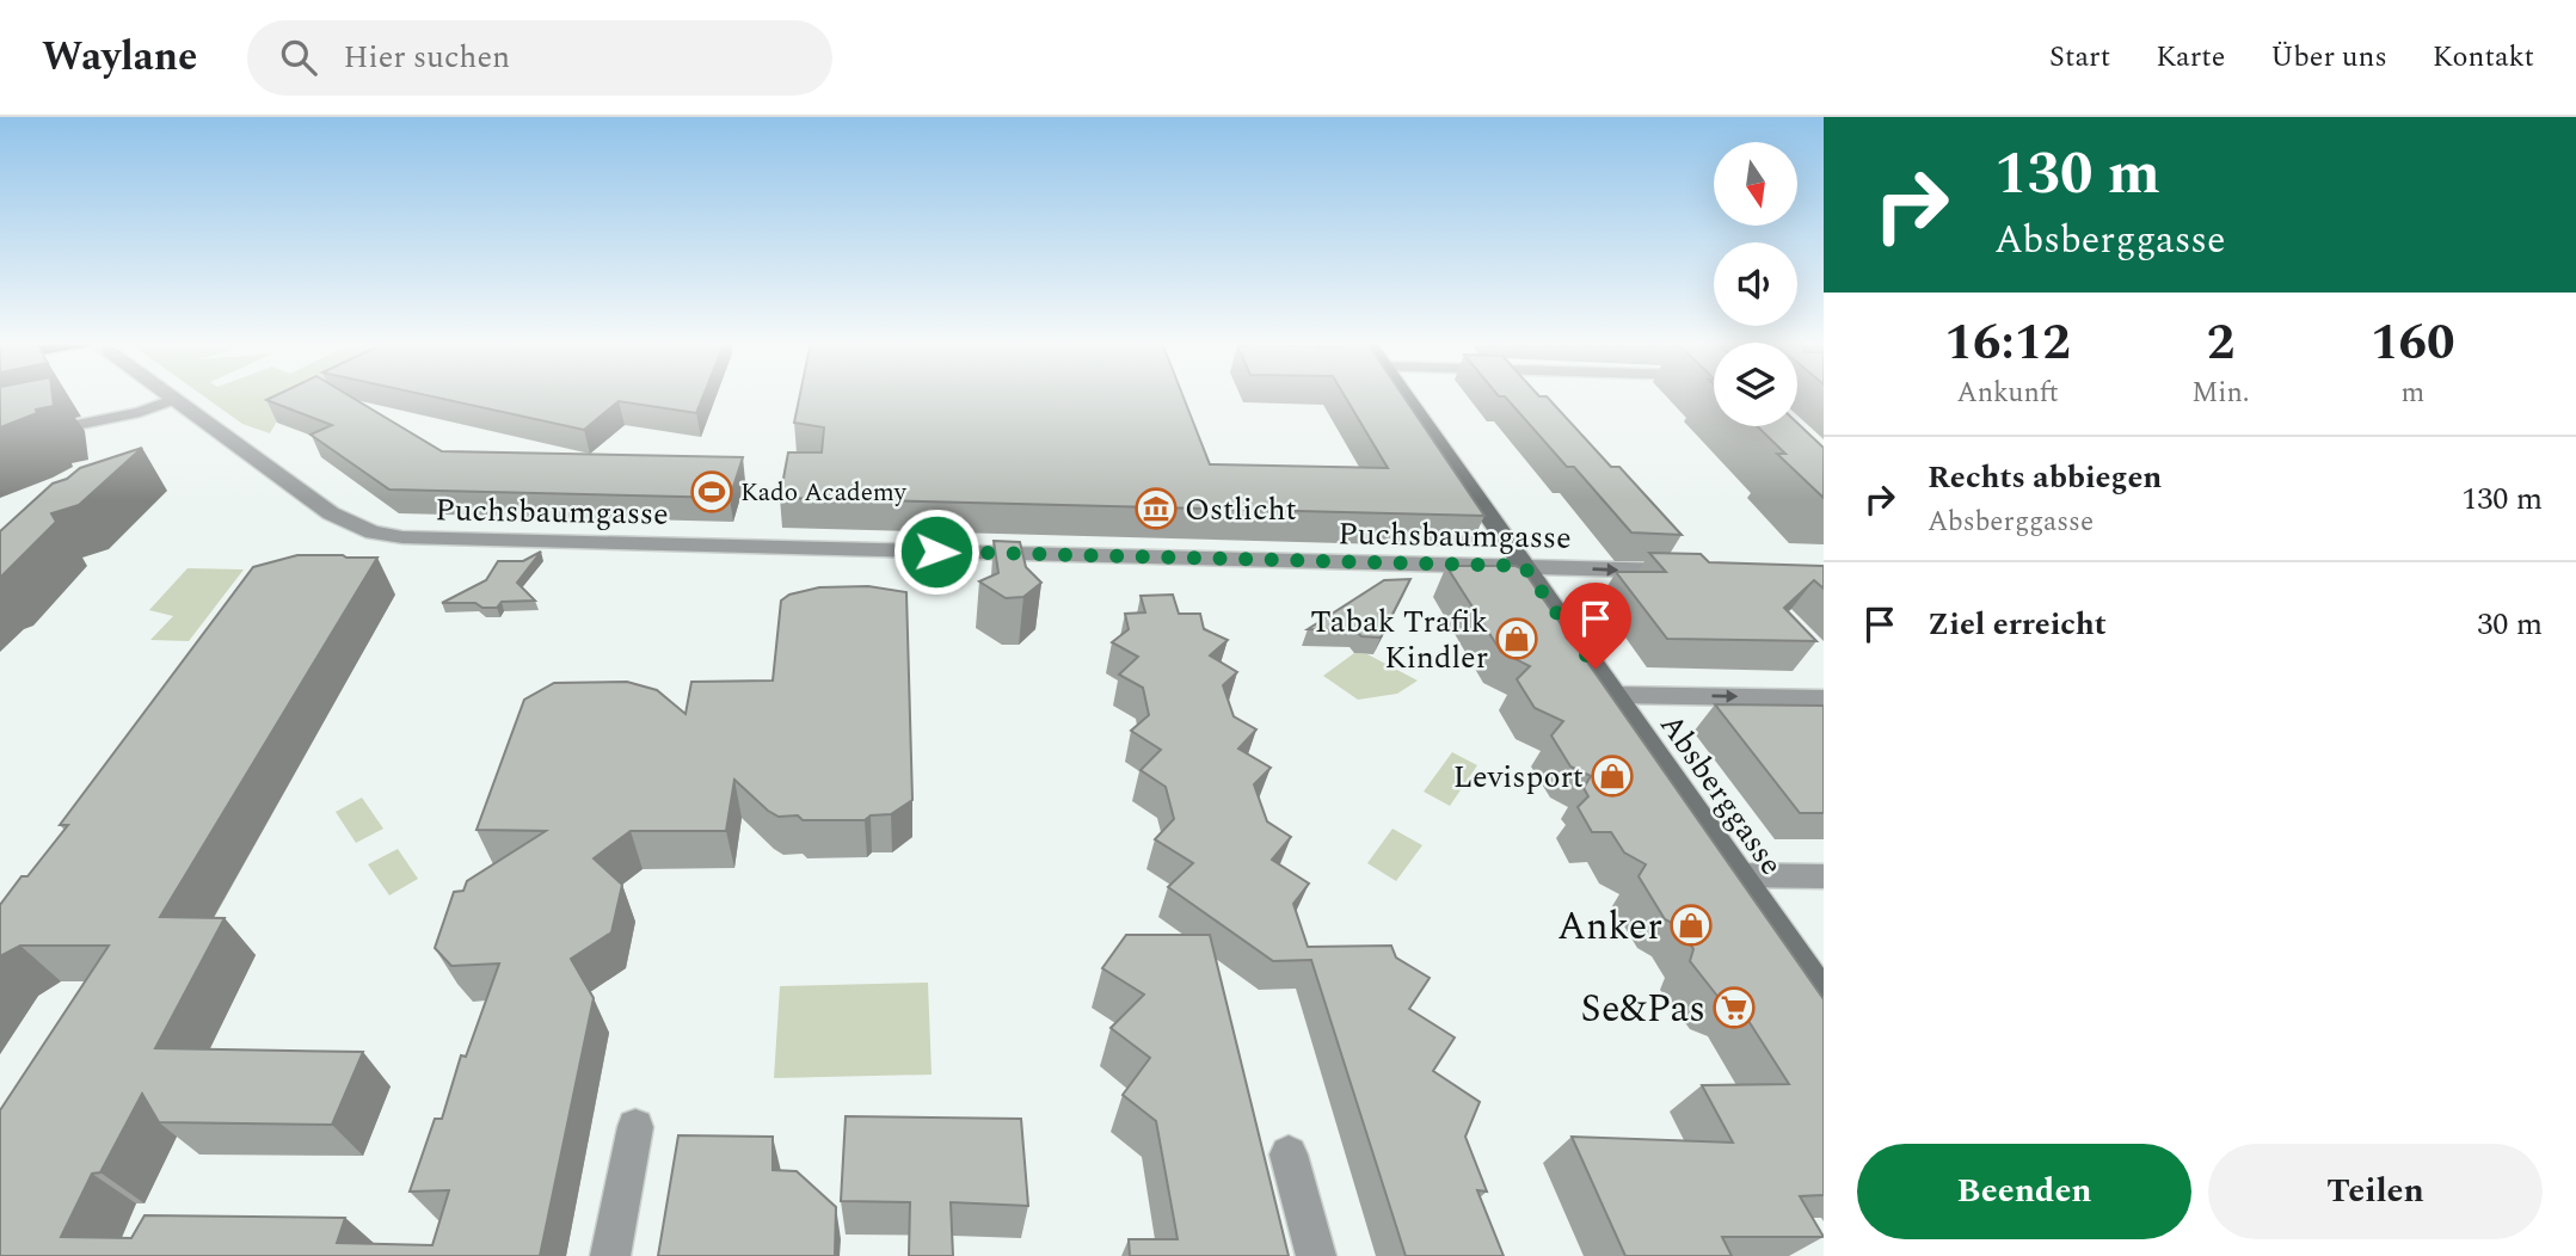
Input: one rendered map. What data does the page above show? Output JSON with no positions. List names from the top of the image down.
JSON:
{
  "streets": {
    "street": ["Puchsbaumgasse", "Absberggasse"]
  },
  "crossings": [
    ["Puchsbaumgasse", "Absberggasse"]
  ],
  "places": {
    "sports": ["Kado Academy"],
    "museum": ["Ostlicht"],
    "shop": ["Tabak Trafik Kindler", "Levisport", "Anker"],
    "supermarket": ["Se&Pas"]
  },
  "north": "bottom",
  "page": {
    "header": "Waylane",
    "search": "Hier suchen",
    "nav": [
      "Start",
      "Karte",
      "Über uns",
      "Kontakt"
    ],
    "turn": ["130 m", "Absberggasse"],
    "eta": [
      "16:12",
      "Ankunft",
      "2",
      "Min.",
      "160",
      "m"
    ],
    "list": [
      {
        "name": "Rechts abbiegen",
        "note": "Absberggasse",
        "value": "130 m"
      },
      {
        "name": "Ziel erreicht",
        "value": "30 m"
      }
    ],
    "buttons": ["Beenden", "Teilen"]
  }
}
